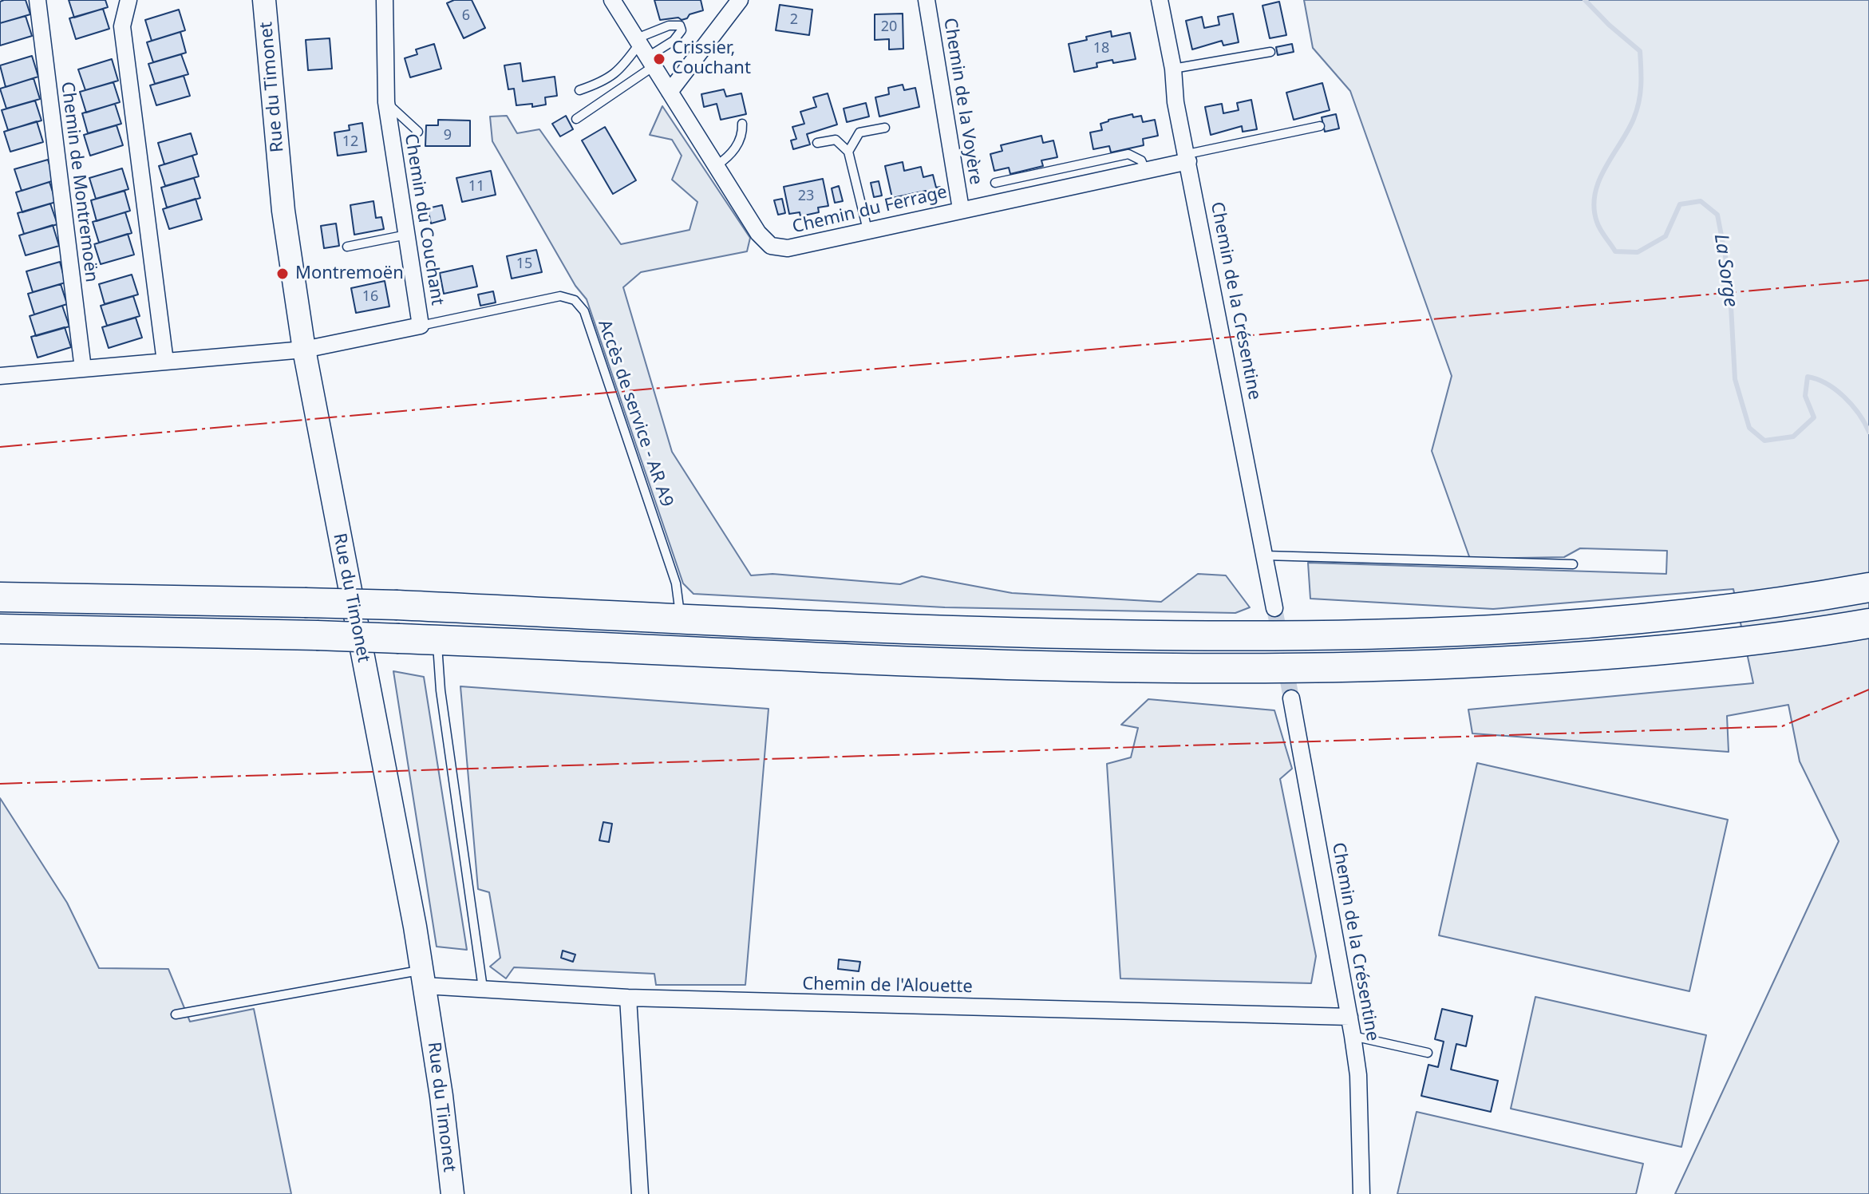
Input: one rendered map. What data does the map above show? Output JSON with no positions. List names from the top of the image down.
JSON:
{
  "streets": {
    "main road": ["Rue du Timonet"],
    "street": [
      "Chemin de la Voyère",
      "Chemin de Montremoën",
      "Chemin du Ferrage",
      "Chemin du Couchant",
      "Chemin de la Crésentine",
      "Chemin de l'Alouette"
    ],
    "lane": ["Accès de service - AR A9"]
  },
  "crossings": [
    ["Rue du Timonet", "Chemin du Couchant"],
    ["Rue du Timonet", "Chemin de l'Alouette"],
    ["Chemin de la Voyère", "Chemin du Ferrage"],
    ["Chemin du Ferrage", "Chemin de la Crésentine"],
    ["Chemin du Couchant", "Accès de service - AR A9"],
    ["Chemin de la Crésentine", "Chemin de l'Alouette"]
  ],
  "water": ["La Sorge"],
  "places": ["Crissier, Couchant", "Montremoën"],
  "house_numbers": [
    "6",
    "2",
    "20",
    "18",
    "9",
    "12",
    "11",
    "23",
    "15",
    "16"
  ]
}
